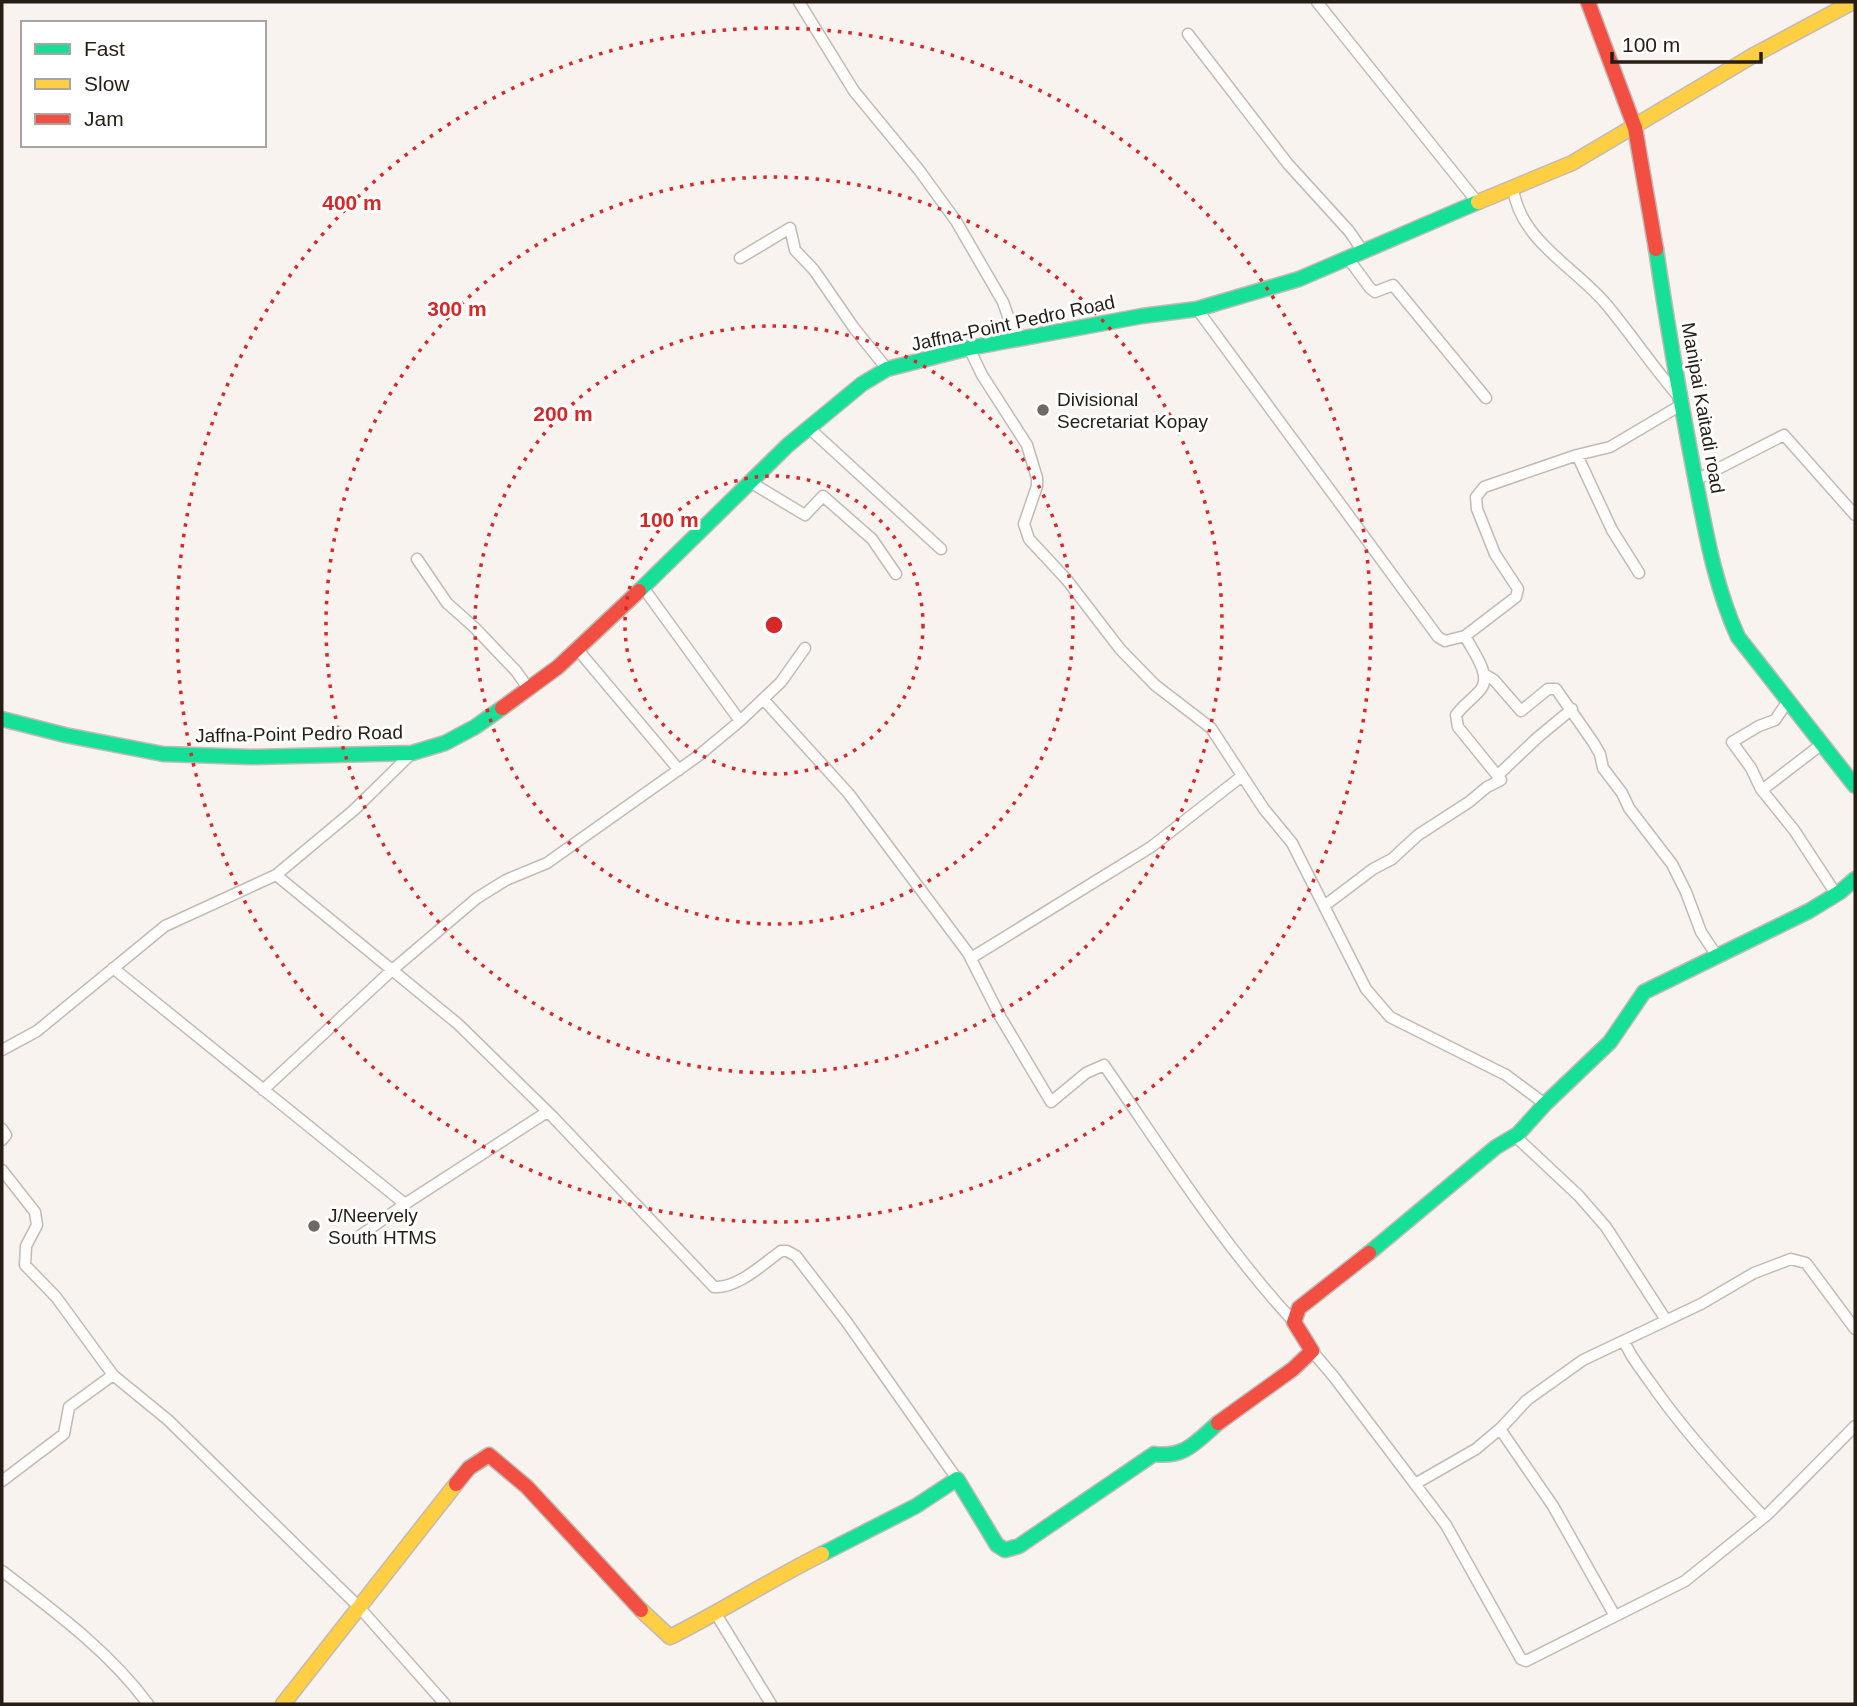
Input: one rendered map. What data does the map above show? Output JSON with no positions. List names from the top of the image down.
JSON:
{
  "streets": {
    "main road": ["Jaffna-Point Pedro Road", "Manipai Kaitadi road"]
  },
  "crossings": [
    ["Jaffna-Point Pedro Road", "Manipai Kaitadi road"]
  ],
  "places": ["Divisional Secretariat Kopay", "J/Neervely South HTMS"],
  "legend": ["Fast", "Slow", "Jam"],
  "scale_bar": "100 m",
  "rings": [
    "400 m",
    "300 m",
    "200 m",
    "100 m"
  ]
}
